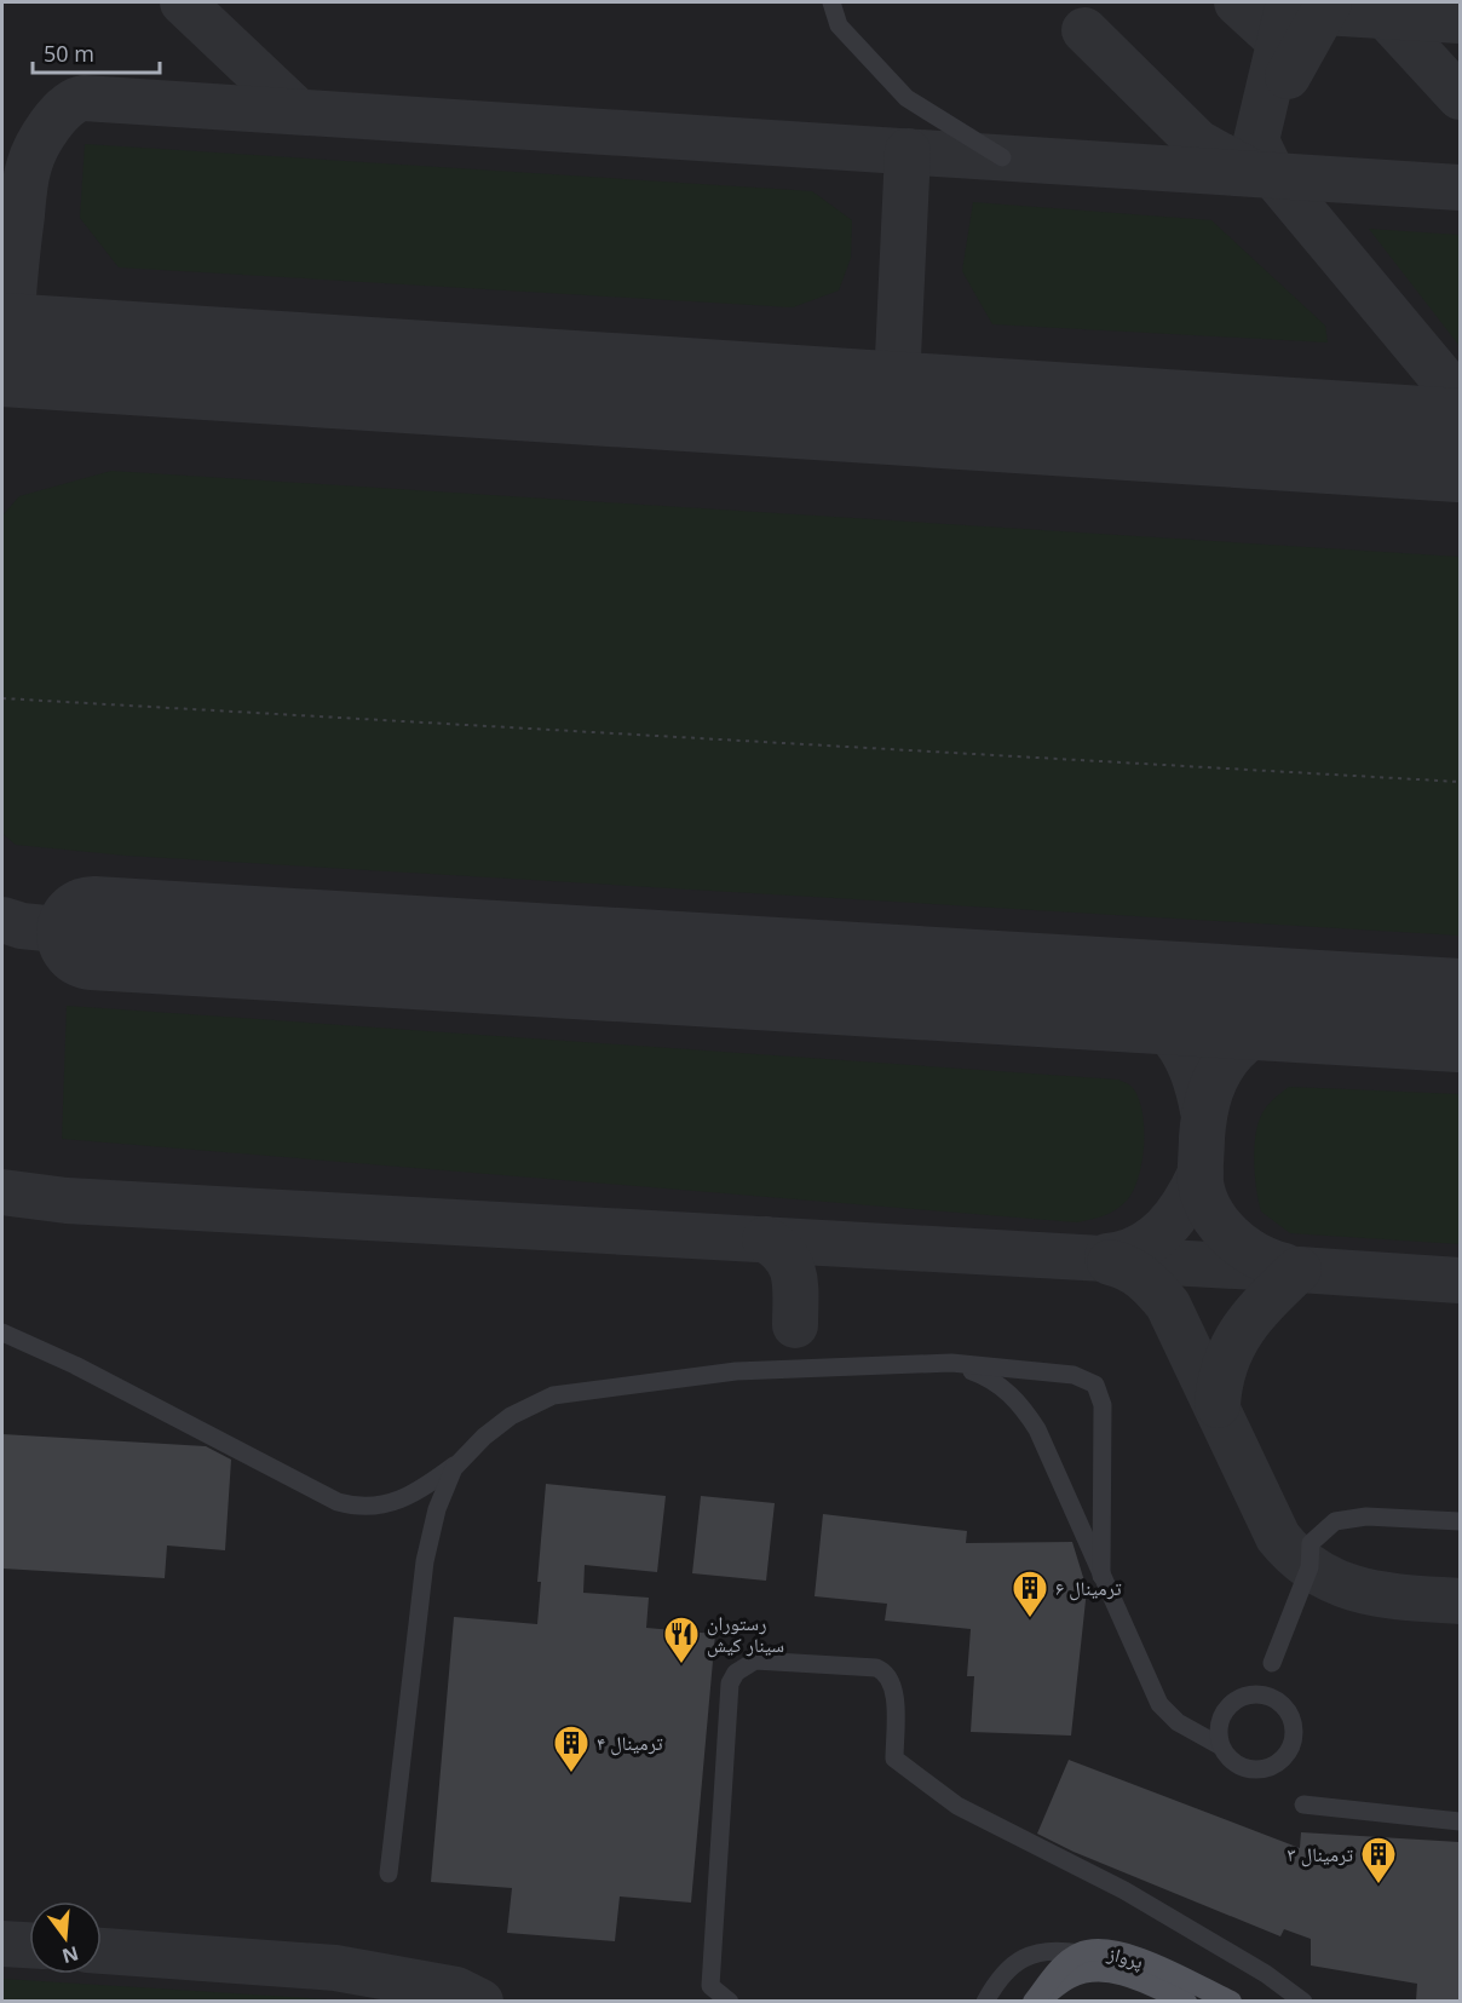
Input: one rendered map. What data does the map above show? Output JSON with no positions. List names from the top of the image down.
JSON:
{
  "streets": {
    "main road": ["پرواز"]
  },
  "places": {
    "building": ["ترمینال ۶", "ترمینال ۴", "ترمینال ۳"],
    "restaurant": ["رستوران سینار کیش"]
  },
  "scale_bar": "50 m",
  "north": "bottom"
}
